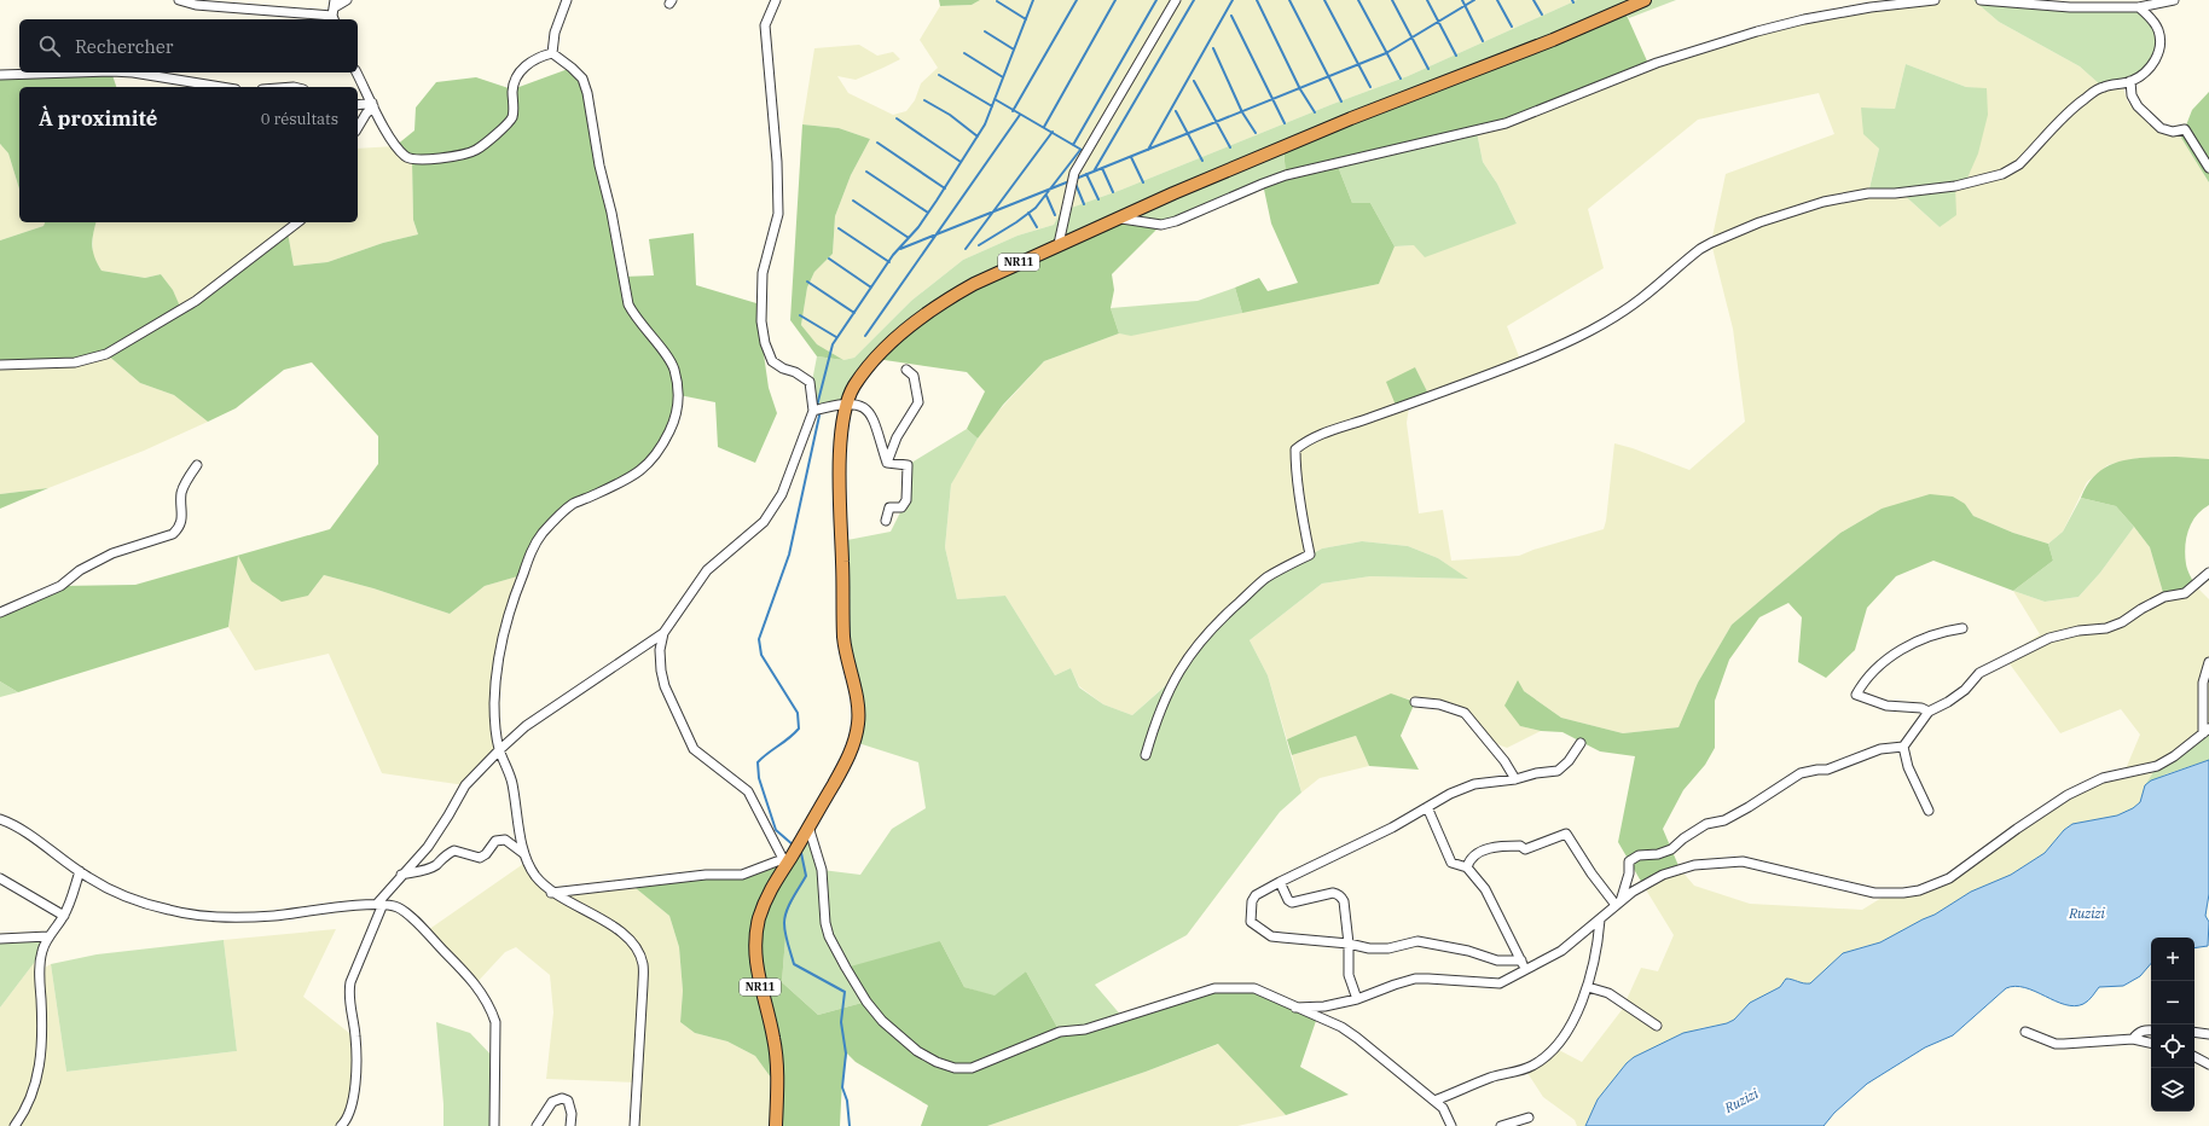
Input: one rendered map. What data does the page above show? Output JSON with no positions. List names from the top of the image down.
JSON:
{
  "streets": {
    "highway": ["NR11"]
  },
  "water": ["Ruzizi"],
  "page": {
    "search": "Rechercher",
    "heading": ["À proximité", "0 résultats"],
    "map_buttons": ["+", "−"]
  }
}
